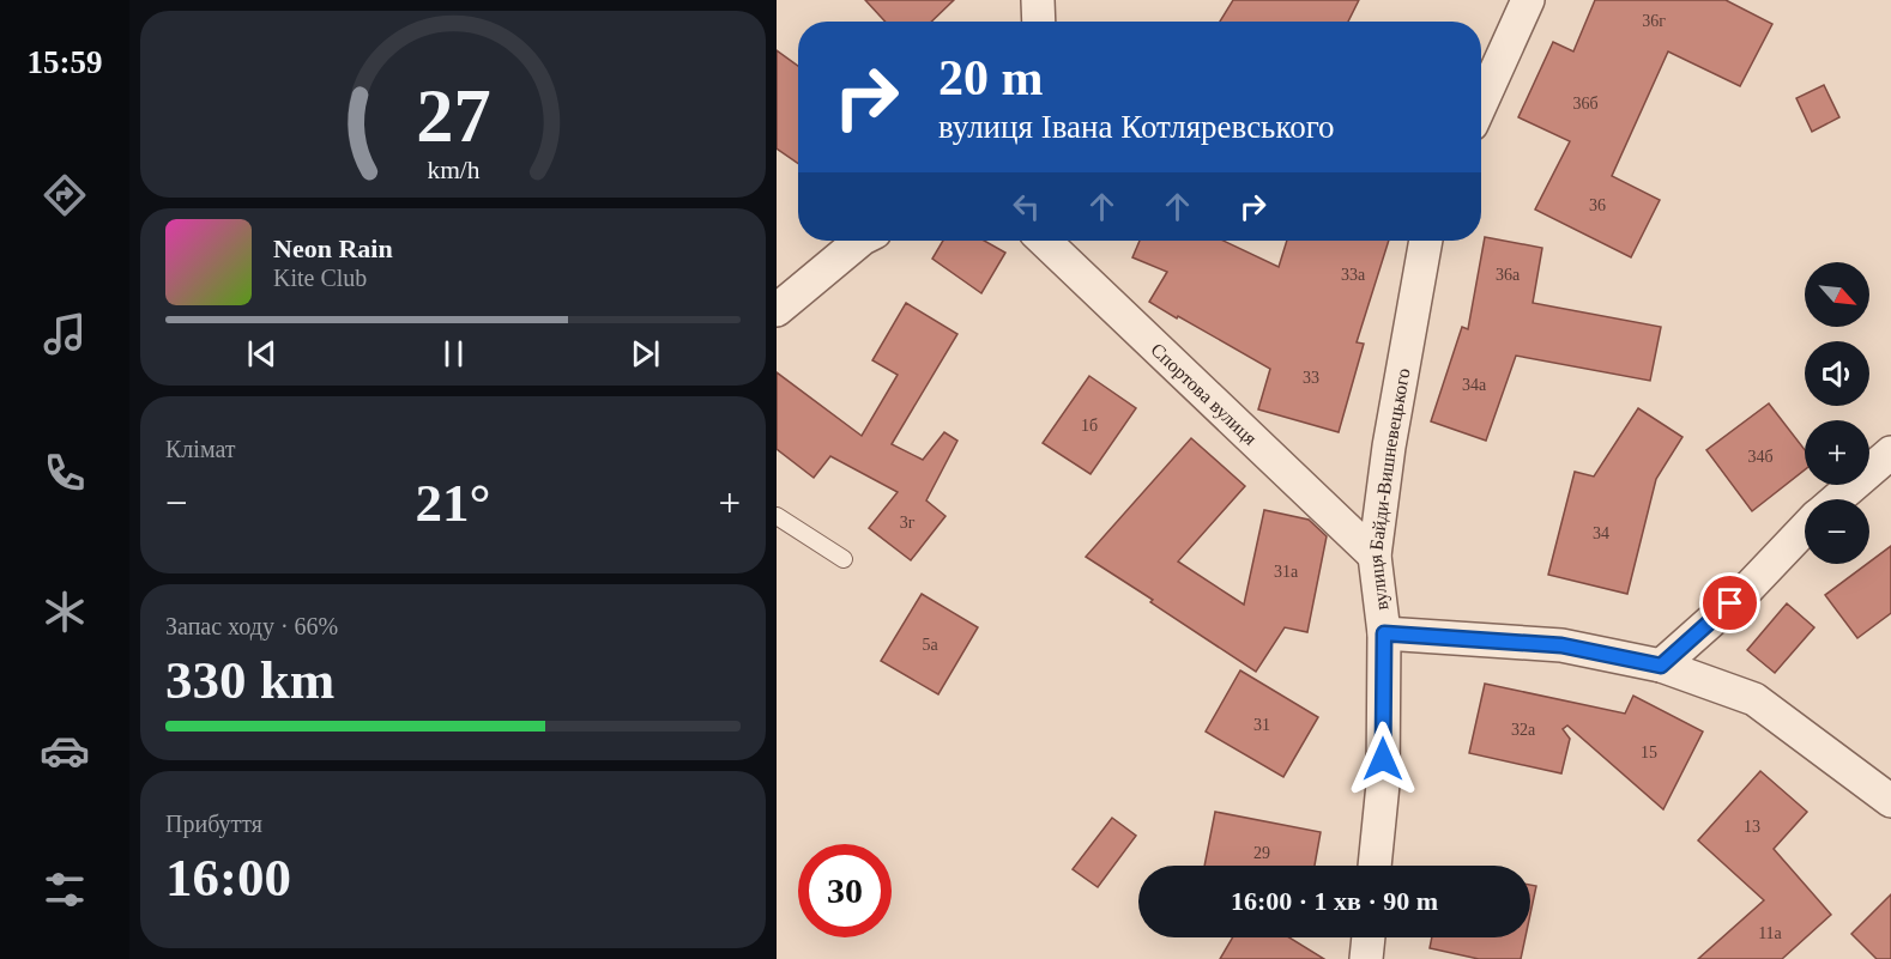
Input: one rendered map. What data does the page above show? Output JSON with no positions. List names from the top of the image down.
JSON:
{
  "streets": {
    "street": ["Спортова вулиця", "вулиця Байди-Вишневецького"]
  },
  "crossings": [
    ["Спортова вулиця", "вулиця Байди-Вишневецького"]
  ],
  "house_numbers": [
    "36г",
    "36б",
    "36",
    "33а",
    "36а",
    "33",
    "34а",
    "1б",
    "34б",
    "3г",
    "34",
    "31а",
    "5а",
    "31",
    "32а",
    "15",
    "13",
    "29",
    "11а"
  ],
  "north": "bottom right",
  "page": {
    "tabs": "15:59",
    "turn": ["20 m", "вулиця Івана Котляревського"],
    "song": ["Neon Rain", "Kite Club"],
    "map_buttons": ["+", "−"],
    "tile": [
      "Клімат",
      ["Запас ходу · 66%", "330 km"],
      ["Прибуття", "16:00"]
    ],
    "heat": ["−", "21°", "+"],
    "limit": "30",
    "trip": "16:00 · 1 хв · 90 m",
    "gauge": ["27", "km/h"]
  }
}
